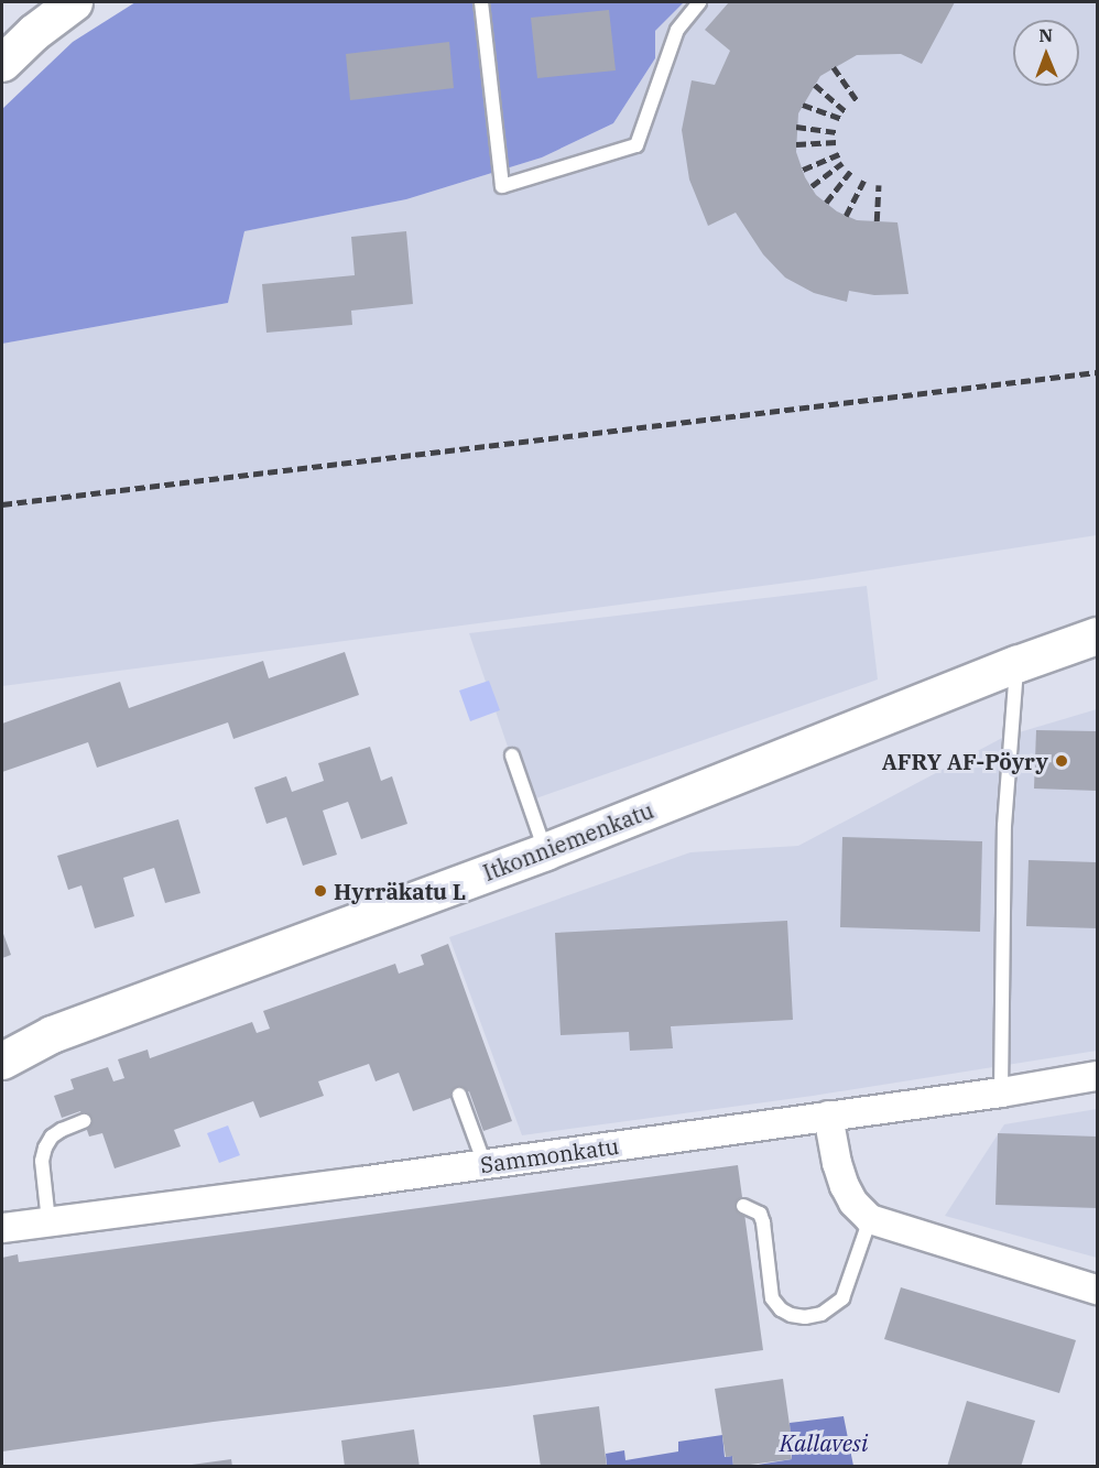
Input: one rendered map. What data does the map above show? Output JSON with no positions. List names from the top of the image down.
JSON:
{
  "streets": {
    "main road": ["Itkonniemenkatu"],
    "street": ["Sammonkatu"]
  },
  "water": ["Kallavesi"],
  "places": ["AFRY AF-Pöyry", "Hyrräkatu L"],
  "north": "top"
}
